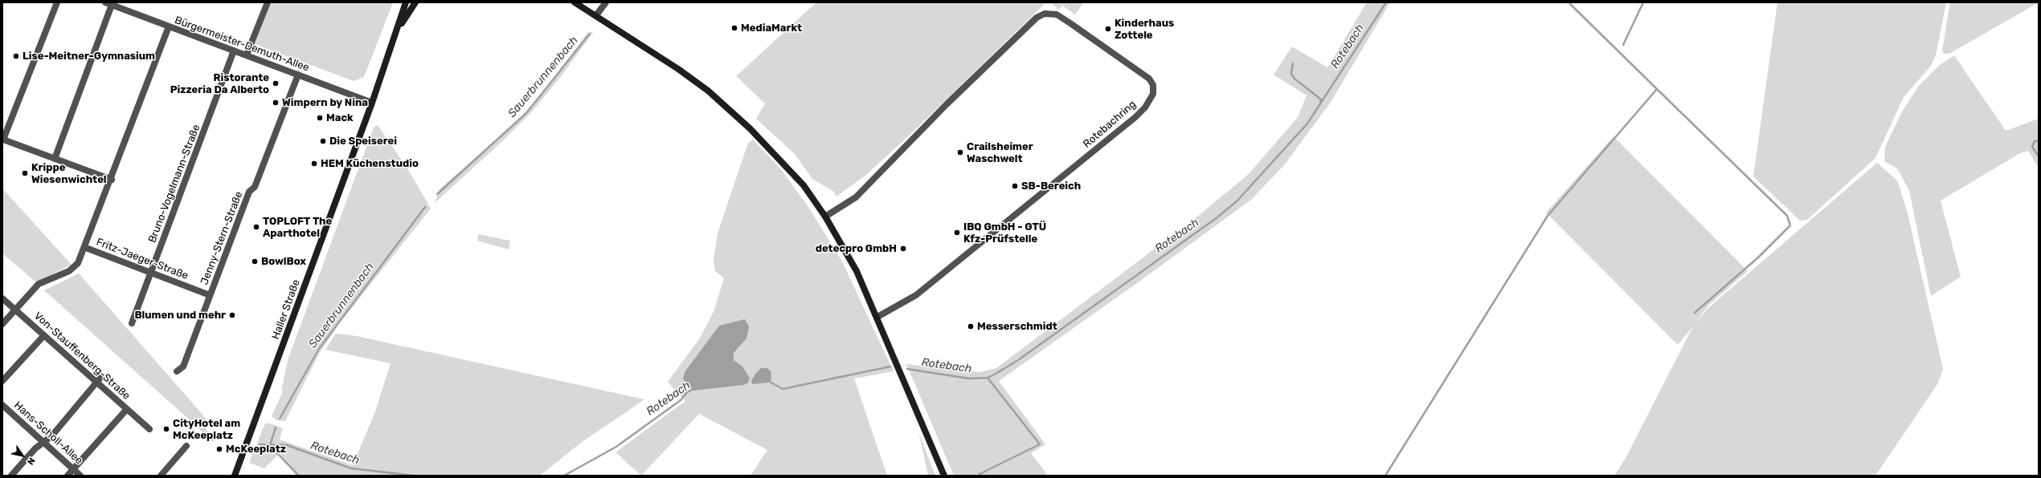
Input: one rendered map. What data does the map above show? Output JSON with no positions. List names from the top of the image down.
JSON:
{
  "streets": {
    "main road": ["Haller Straße"],
    "street": [
      "Bürgermeister-Demuth-Allee",
      "Rotebachring",
      "Bruno-Vogelmann-Straße",
      "Jenny-Stern-Straße",
      "Fritz-Jaeger-Straße",
      "Von-Stauffenberg-Straße",
      "Hans-Scholl-Allee"
    ]
  },
  "crossings": [
    ["Bürgermeister-Demuth-Allee", "Bruno-Vogelmann-Straße"],
    ["Bürgermeister-Demuth-Allee", "Jenny-Stern-Straße"],
    ["Bürgermeister-Demuth-Allee", "Haller Straße"],
    ["Bruno-Vogelmann-Straße", "Fritz-Jaeger-Straße"],
    ["Jenny-Stern-Straße", "Fritz-Jaeger-Straße"]
  ],
  "water": ["Rotebach", "Sauerbrunnenbach"],
  "places": [
    "MediaMarkt",
    "Kinderhaus Zottele",
    "Lise-Meitner-Gymnasium",
    "Ristorante Pizzeria Da Alberto",
    "Wimpern by Nina",
    "Mack",
    "Die Speiserei",
    "Crailsheimer Waschwelt",
    "HEM Küchenstudio",
    "Krippe Wiesenwichtel",
    "SB-Bereich",
    "TOPLOFT The Aparthotel",
    "IBQ GmbH - GTÜ Kfz-Prüfstelle",
    "detecpro GmbH",
    "BowlBox",
    "Blumen und mehr",
    "Messerschmidt",
    "CityHotel am McKeeplatz",
    "McKeeplatz"
  ],
  "north": "bottom right"
}
